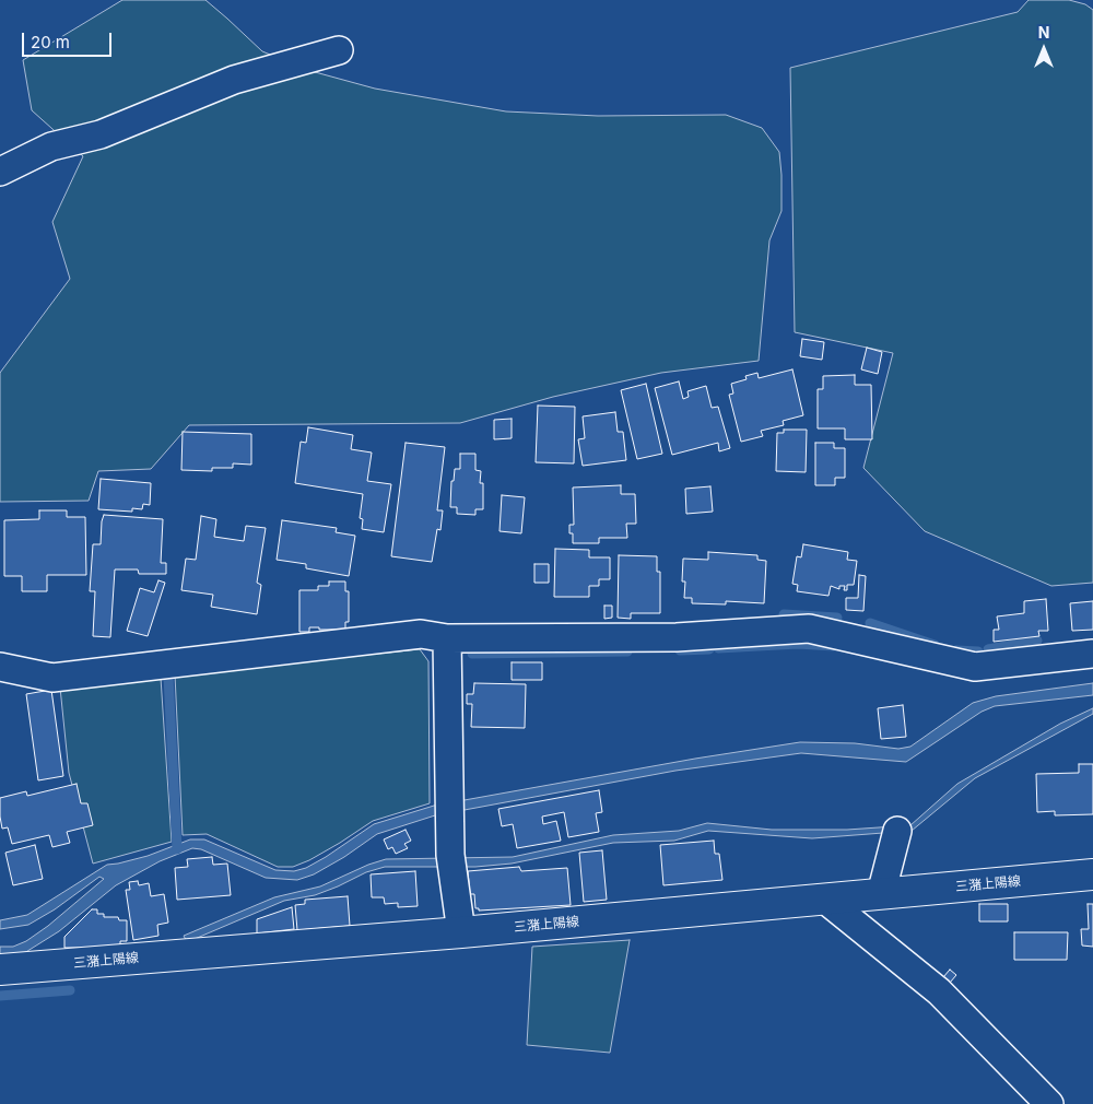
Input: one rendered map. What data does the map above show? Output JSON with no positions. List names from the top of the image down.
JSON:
{
  "streets": {
    "main road": ["三潴上陽線"]
  },
  "scale_bar": "20 m",
  "north": "top"
}
